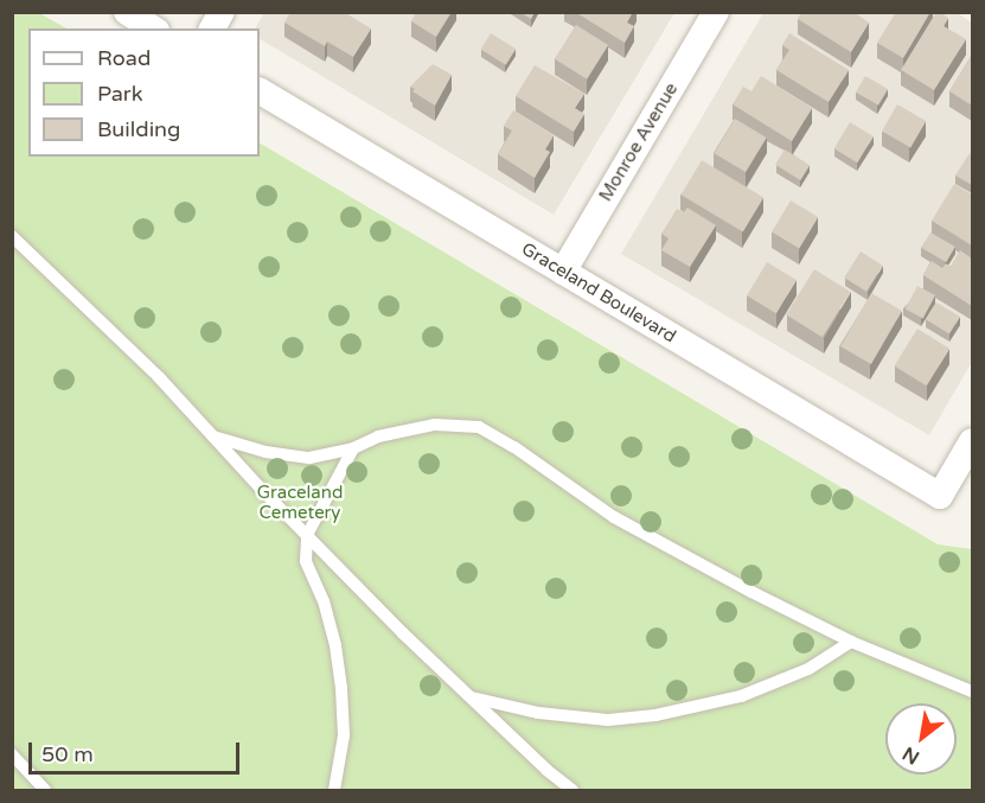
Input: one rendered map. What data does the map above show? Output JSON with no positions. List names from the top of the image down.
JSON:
{
  "streets": {
    "street": ["Monroe Avenue", "Graceland Boulevard"]
  },
  "crossings": [
    ["Monroe Avenue", "Graceland Boulevard"]
  ],
  "parks": ["Graceland Cemetery"],
  "legend": ["Road", "Park", "Building"],
  "scale_bar": "50 m",
  "north": "bottom left"
}
